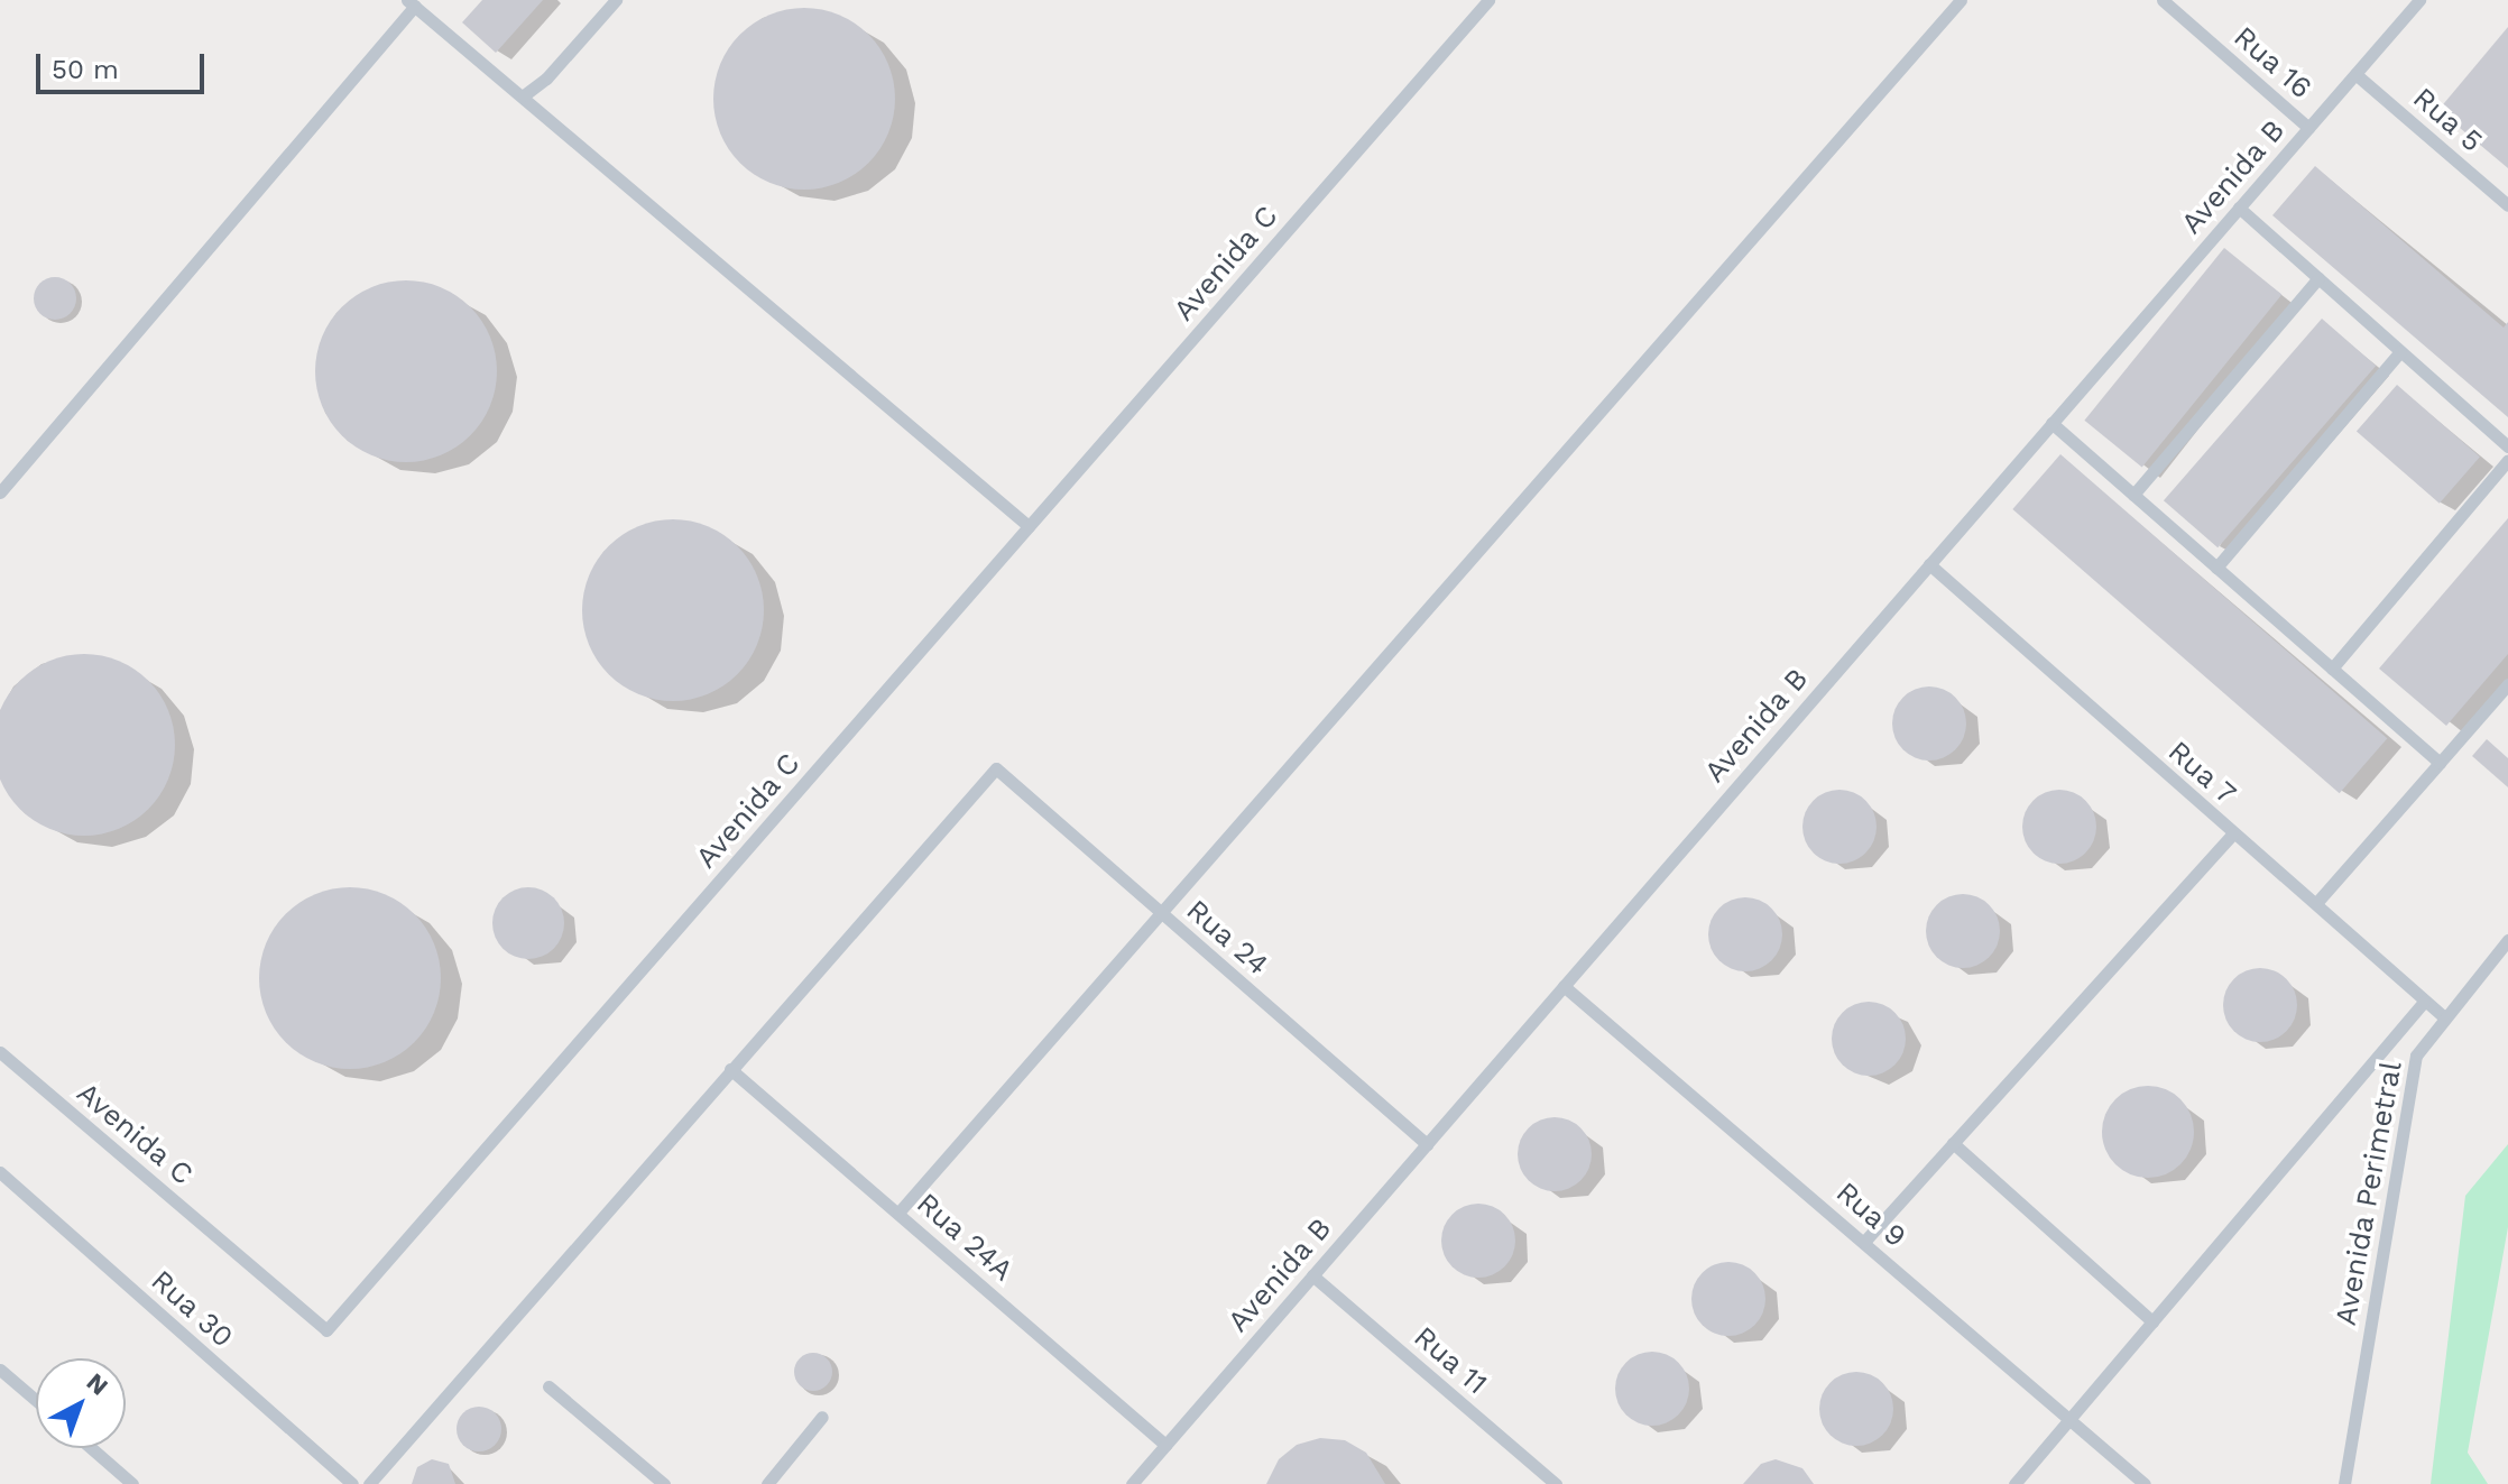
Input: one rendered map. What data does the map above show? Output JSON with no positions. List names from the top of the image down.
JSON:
{
  "streets": {
    "lane": [
      "Rua 16",
      "Rua 5",
      "Avenida B",
      "Avenida C",
      "Rua 7",
      "Rua 24",
      "Avenida Perimetral",
      "Rua 9",
      "Rua 24A",
      "Rua 30",
      "Rua 11"
    ]
  },
  "crossings": [
    ["Rua 16", "Avenida B"],
    ["Rua 5", "Avenida B"],
    ["Avenida B", "Rua 7"],
    ["Avenida B", "Rua 24"],
    ["Avenida B", "Rua 9"],
    ["Avenida B", "Rua 24A"],
    ["Avenida B", "Rua 11"],
    ["Rua 7", "Avenida Perimetral"],
    ["Rua 24", "Rua 24A"]
  ],
  "scale_bar": "50 m",
  "north": "top right"
}
